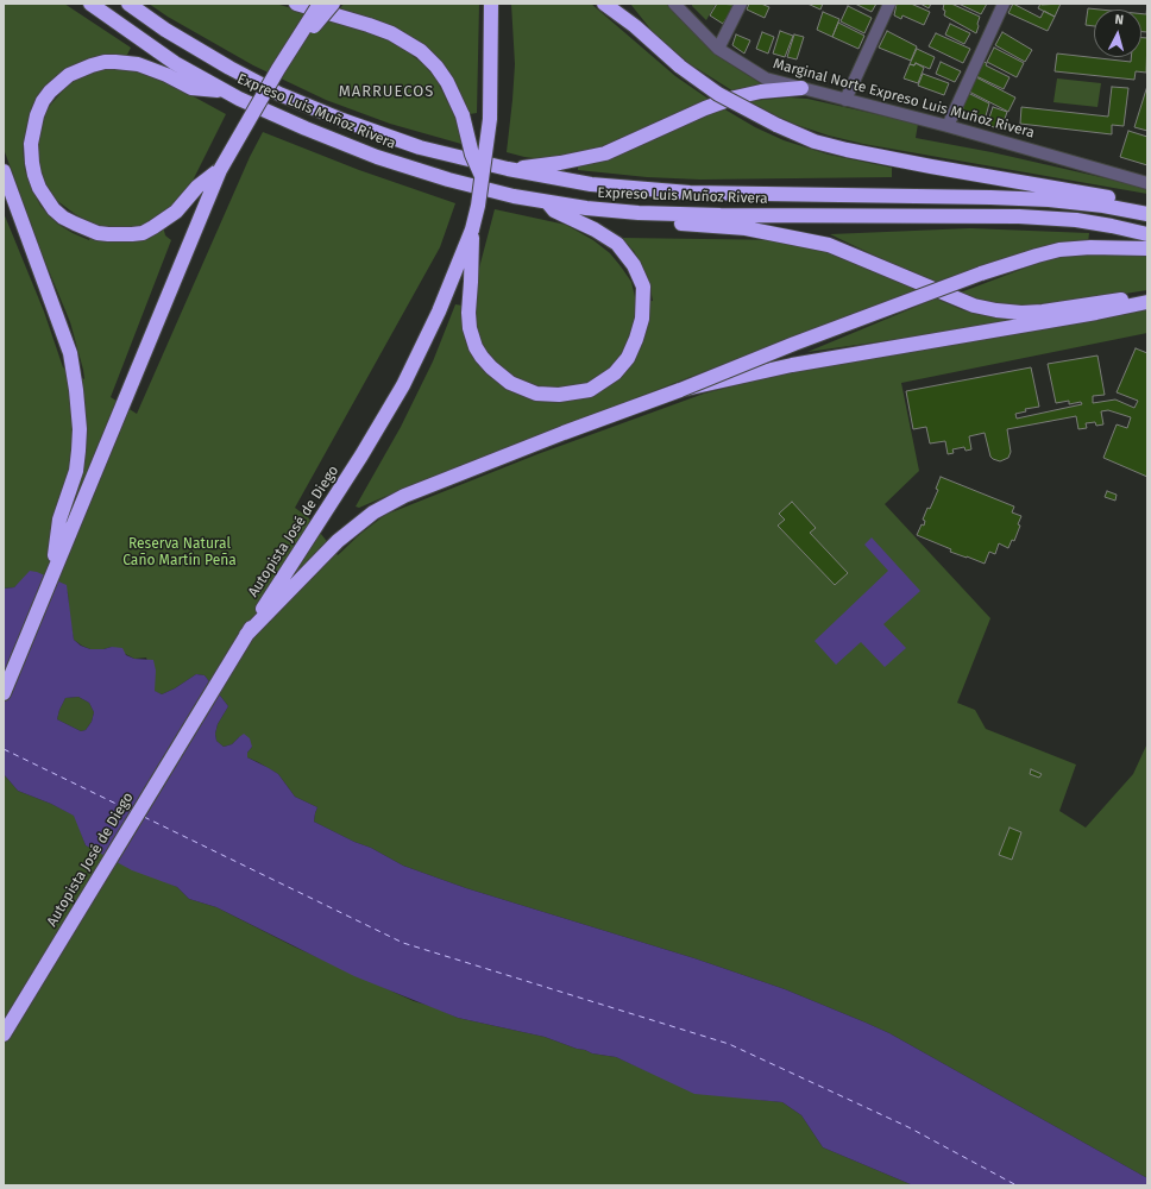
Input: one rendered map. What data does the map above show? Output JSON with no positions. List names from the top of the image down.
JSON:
{
  "streets": {
    "highway": ["Expreso Luis Muñoz Rivera", "Autopista José de Diego"],
    "street": ["Marginal Norte Expreso Luis Muñoz Rivera"]
  },
  "districts": ["MARRUECOS"],
  "parks": ["Reserva Natural Caño Martín Peña"],
  "north": "top"
}
